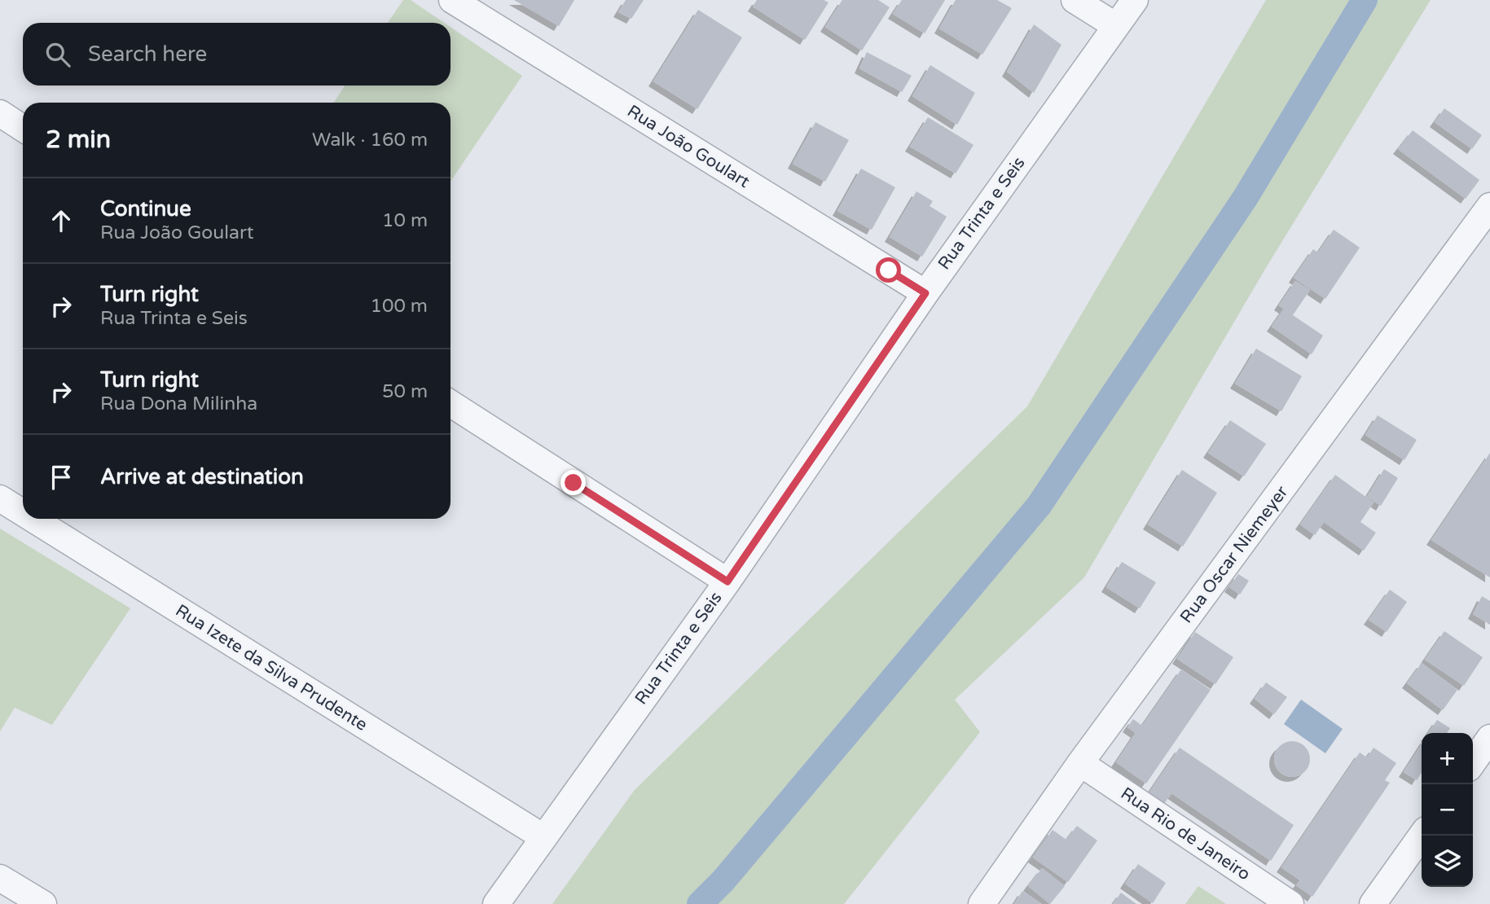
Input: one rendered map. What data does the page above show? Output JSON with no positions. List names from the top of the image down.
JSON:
{
  "streets": {
    "street": [
      "Rua João Goulart",
      "Rua Trinta e Seis",
      "Rua Oscar Niemeyer",
      "Rua Izete da Silva Prudente",
      "Rua Rio de Janeiro"
    ]
  },
  "crossings": [
    ["Rua João Goulart", "Rua Trinta e Seis"],
    ["Rua Trinta e Seis", "Rua Izete da Silva Prudente"],
    ["Rua Oscar Niemeyer", "Rua Rio de Janeiro"]
  ],
  "page": {
    "search": "Search here",
    "heading": ["2 min", "Walk · 160 m"],
    "list": [
      ["Continue", "Rua João Goulart", "10 m"],
      ["Turn right", "Rua Trinta e Seis", "100 m"],
      ["Turn right", "Rua Dona Milinha", "50 m"],
      "Arrive at destination"
    ],
    "map_buttons": ["+", "−"]
  }
}
